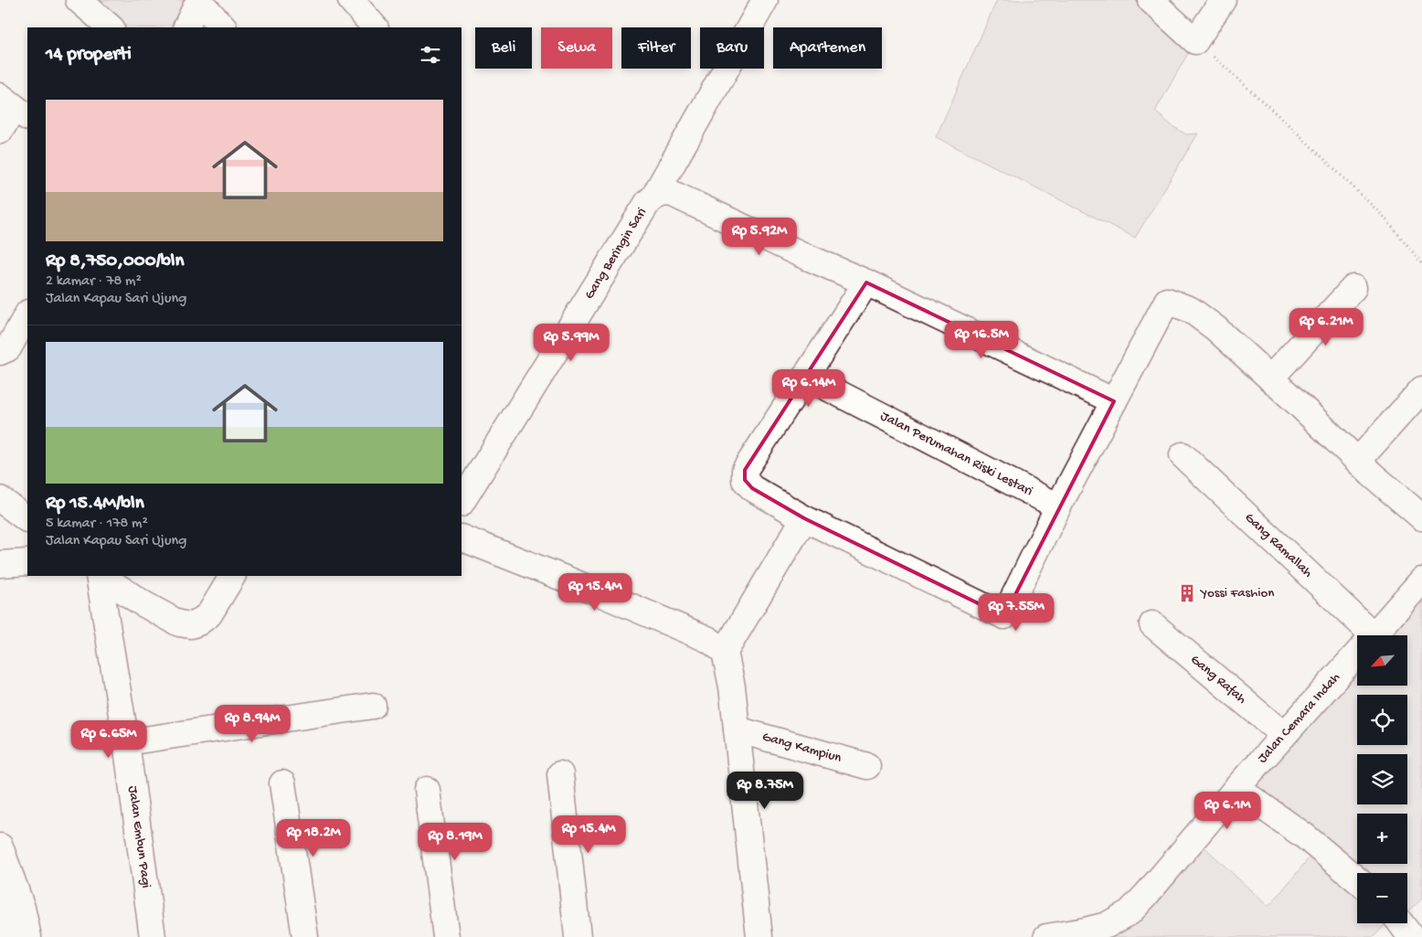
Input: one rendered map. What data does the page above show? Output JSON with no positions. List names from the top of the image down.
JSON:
{
  "streets": {
    "street": [
      "Gang Beringin Sari",
      "Jalan Perumahan Riski Lestari",
      "Gang Ramallah",
      "Gang Rafah",
      "Jalan Cemara Indah",
      "Gang Kampiun",
      "Jalan Embun Pagi"
    ]
  },
  "crossings": [
    ["Gang Rafah", "Jalan Cemara Indah"]
  ],
  "places": {
    "building": ["Yossi Fashion"]
  },
  "north": "bottom left",
  "page": {
    "chip": [
      "Beli",
      "Sewa",
      "Filter",
      "Baru",
      "Apartemen"
    ],
    "heading": "14 properti",
    "list": [
      {
        "name": "Rp 8,750,000/bln",
        "note": "2 kamar · 78 m² · Jalan Kapau Sari Ujung"
      },
      {
        "name": "Rp 15.4M/bln",
        "note": "5 kamar · 178 m² · Jalan Kapau Sari Ujung"
      }
    ],
    "price": [
      "Rp 5.92M",
      "Rp 6.21M",
      "Rp 16.5M",
      "Rp 5.99M",
      "Rp 6.14M",
      "Rp 15.4M",
      "Rp 7.55M",
      "Rp 8.94M",
      "Rp 6.65M",
      "Rp 8.75M",
      "Rp 6.1M",
      "Rp 15.4M",
      "Rp 18.2M",
      "Rp 8.19M"
    ],
    "map_buttons": ["+", "−"]
  }
}
